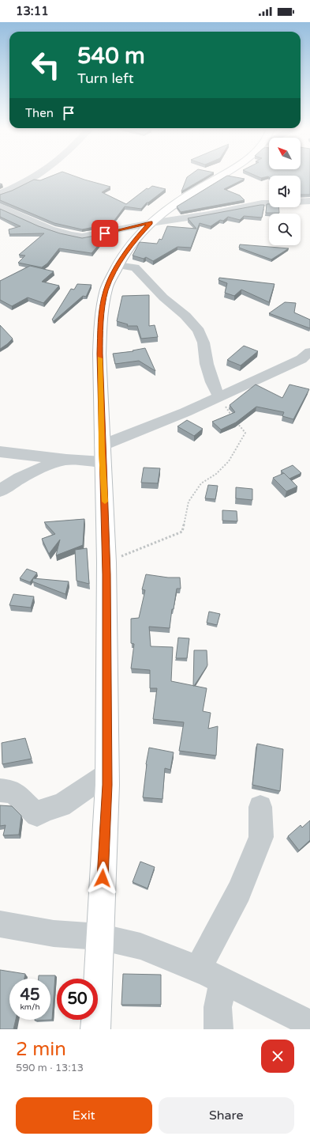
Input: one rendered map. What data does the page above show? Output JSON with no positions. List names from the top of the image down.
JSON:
{
  "north": "top left",
  "page": {
    "status": "13:11",
    "turn": ["540 m", "Turn left"],
    "then": "Then",
    "speed": "45 km/h",
    "limit": "50",
    "heading": ["2 min", "590 m · 13:13"],
    "buttons": ["Exit", "Share"]
  }
}
